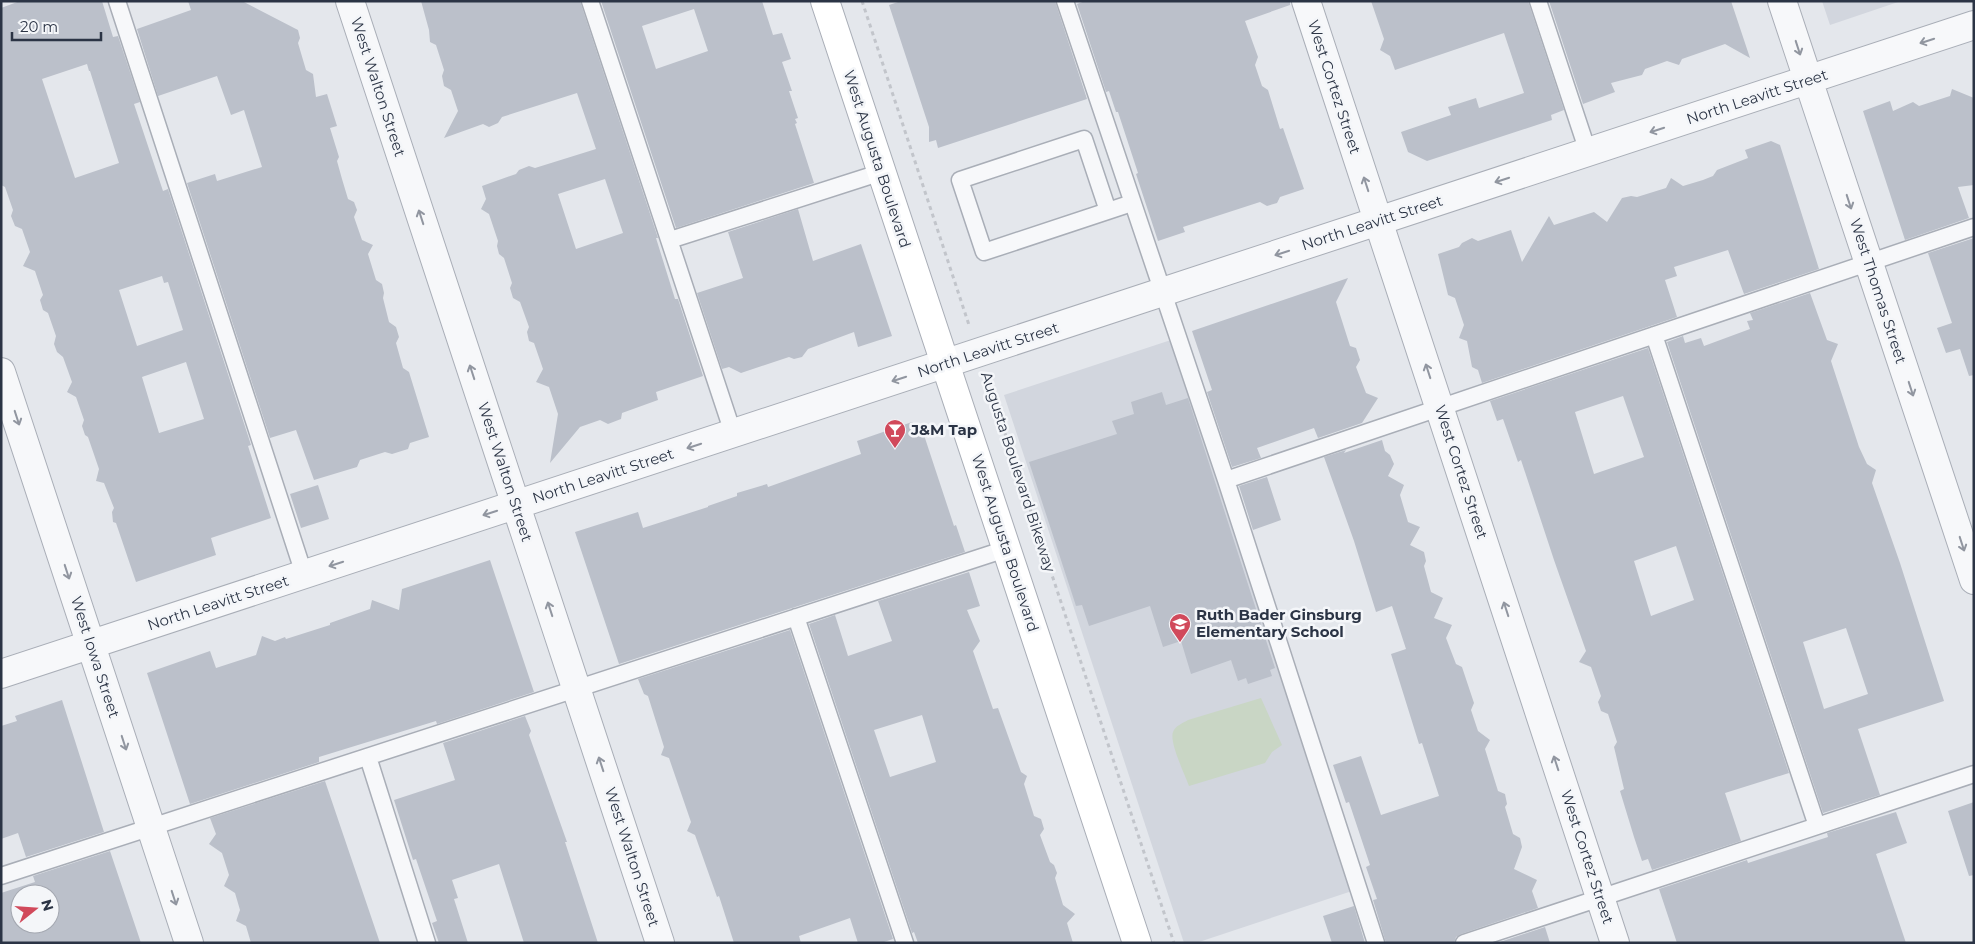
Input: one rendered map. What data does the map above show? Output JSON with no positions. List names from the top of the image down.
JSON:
{
  "streets": {
    "street": [
      "West Walton Street",
      "West Cortez Street",
      "North Leavitt Street",
      "West Augusta Boulevard",
      "West Thomas Street",
      "West Iowa Street"
    ],
    "path": ["Augusta Boulevard Bikeway"]
  },
  "crossings": [
    ["West Walton Street", "North Leavitt Street"],
    ["West Cortez Street", "North Leavitt Street"],
    ["North Leavitt Street", "West Augusta Boulevard"],
    ["North Leavitt Street", "West Thomas Street"],
    ["North Leavitt Street", "Augusta Boulevard Bikeway"],
    ["North Leavitt Street", "West Iowa Street"]
  ],
  "one_way": [
    "West Walton Street",
    "West Cortez Street",
    "North Leavitt Street",
    "West Thomas Street",
    "West Iowa Street"
  ],
  "places": {
    "bar": ["J&M Tap"],
    "school or university": ["Ruth Bader Ginsburg Elementary School"]
  },
  "scale_bar": "20 m",
  "north": "right"
}
